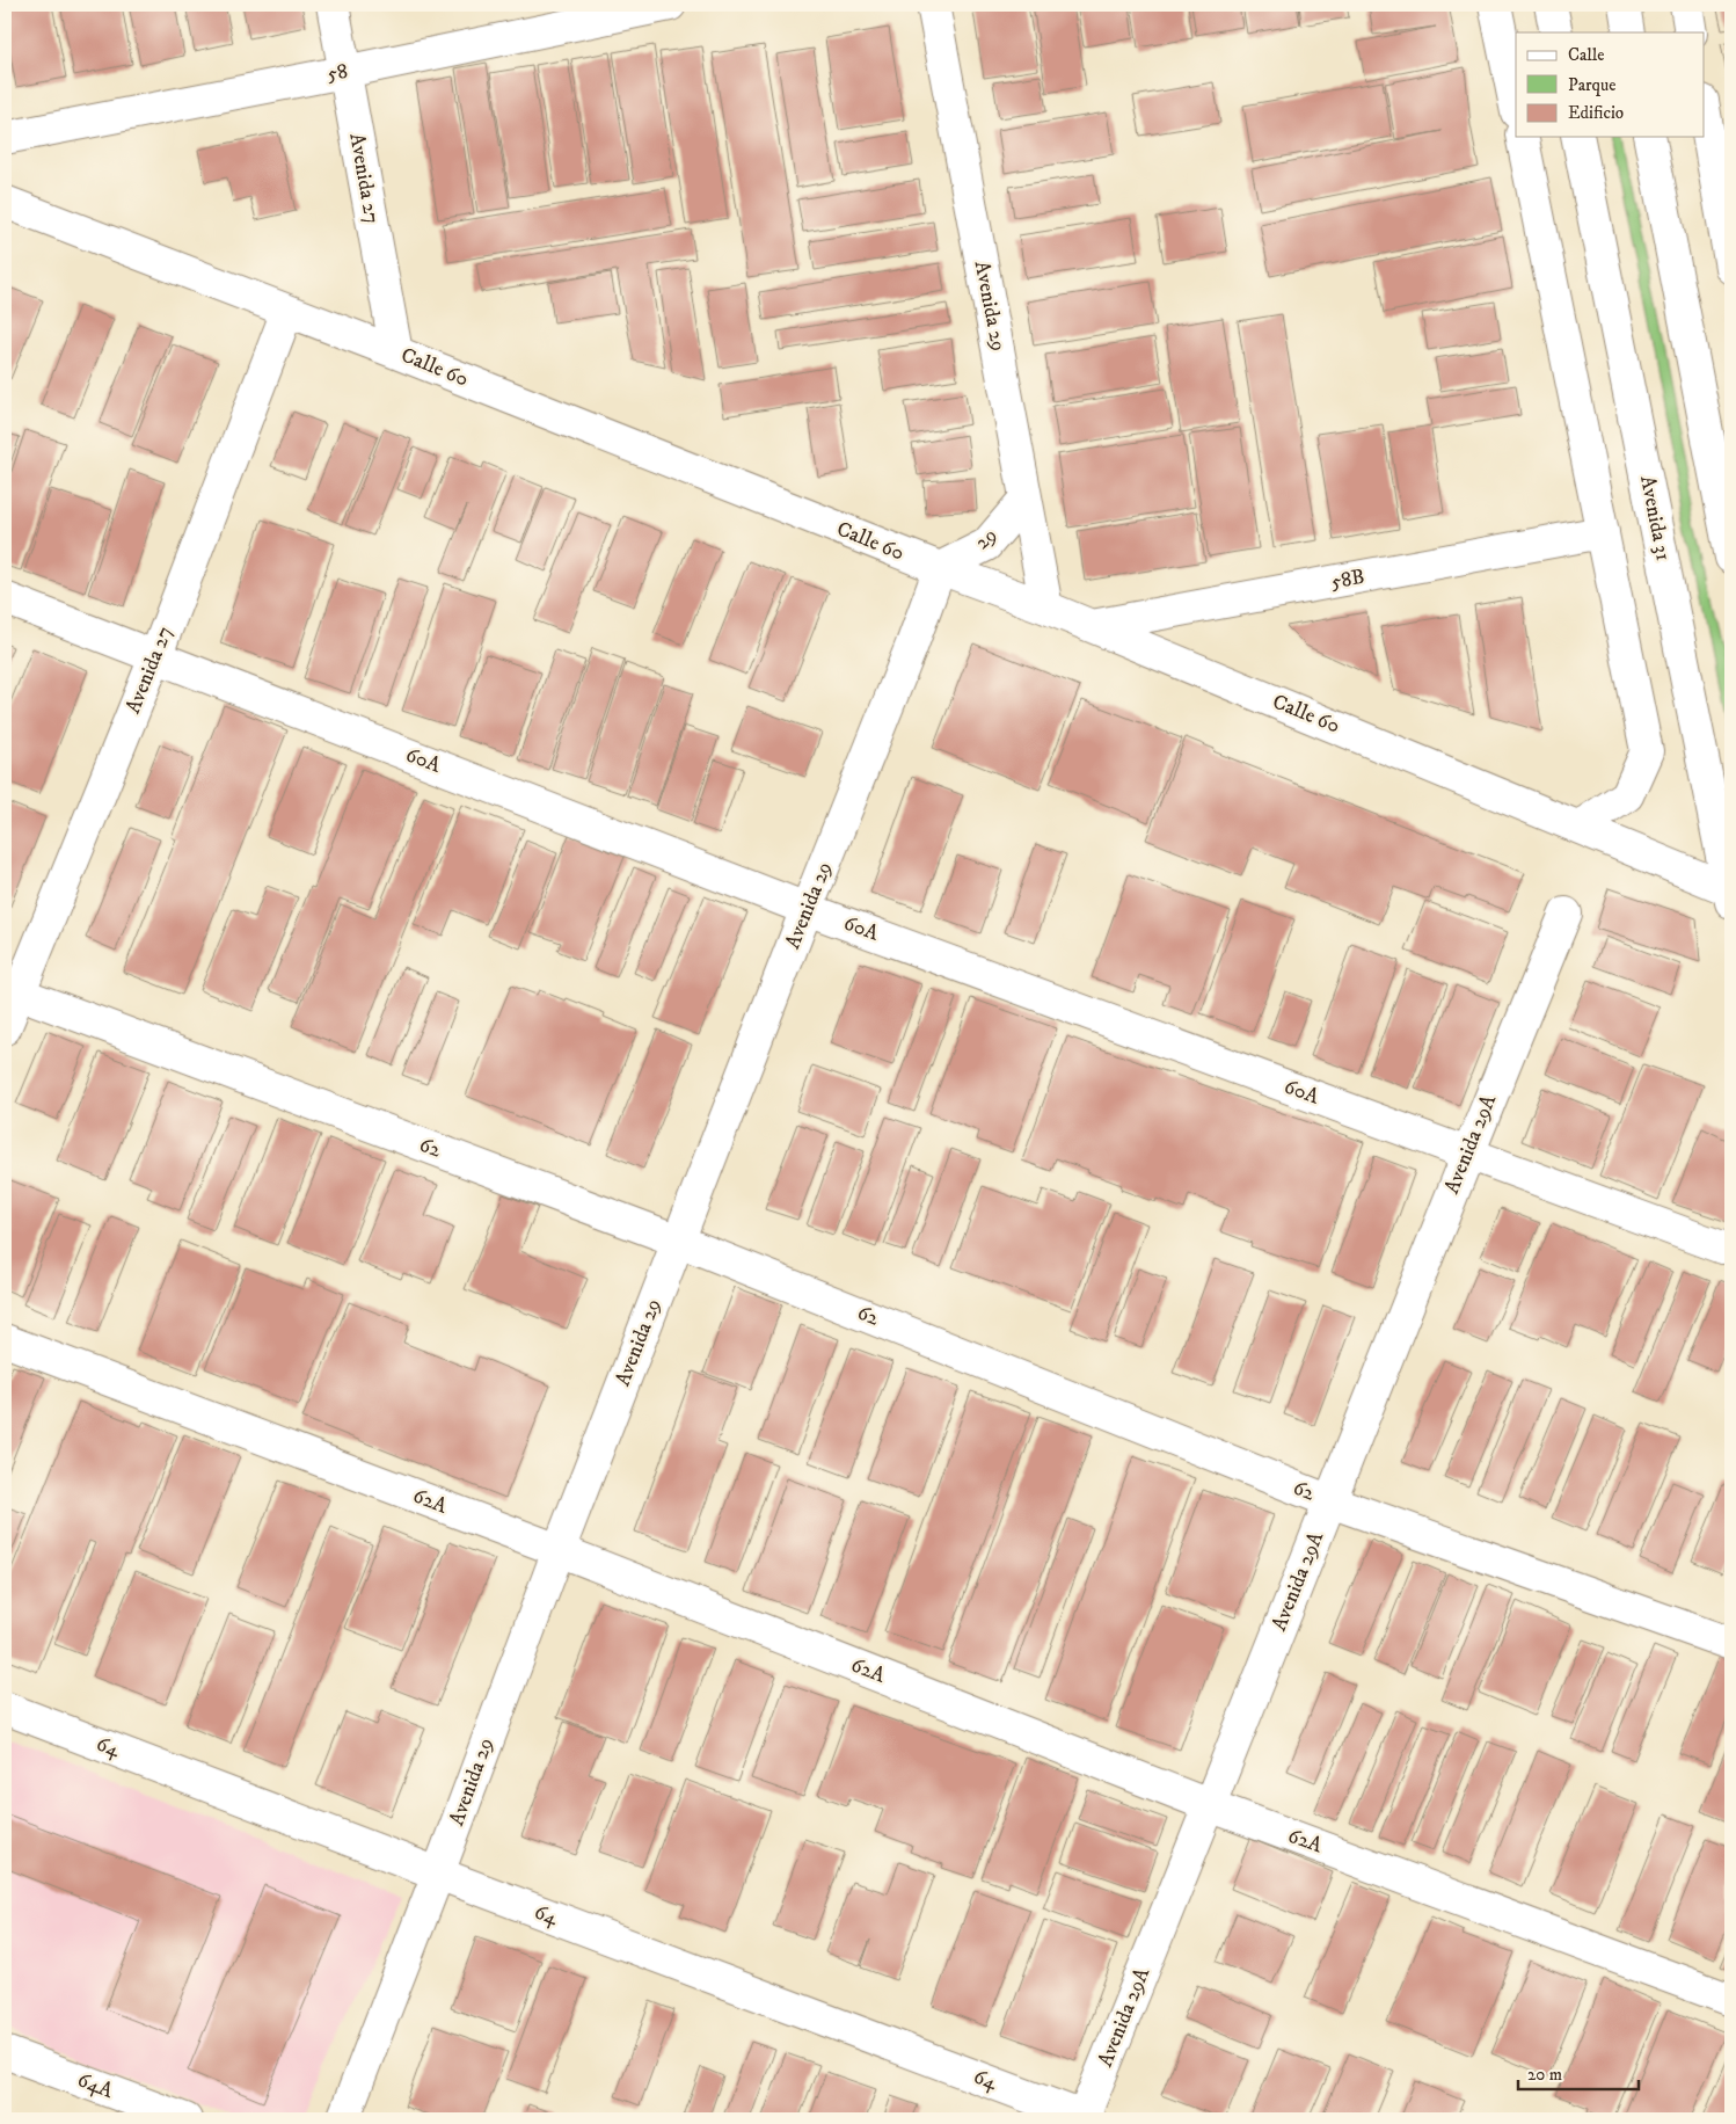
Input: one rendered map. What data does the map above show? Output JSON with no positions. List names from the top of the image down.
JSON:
{
  "streets": {
    "street": [
      "58",
      "Avenida 27",
      "Avenida 29",
      "Calle 60",
      "Avenida 31",
      "29",
      "58B",
      "60A",
      "Avenida 29A",
      "62",
      "62A",
      "64",
      "64A"
    ]
  },
  "crossings": [
    ["58", "Avenida 27"],
    ["Avenida 27", "Calle 60"],
    ["Avenida 27", "60A"],
    ["Avenida 27", "62"],
    ["Avenida 29", "Calle 60"],
    ["Avenida 29", "29"],
    ["Avenida 29", "60A"],
    ["Avenida 29", "62"],
    ["Avenida 29", "62A"],
    ["Avenida 29", "64"],
    ["Calle 60", "Avenida 31"],
    ["Calle 60", "29"],
    ["Calle 60", "58B"],
    ["60A", "Avenida 29A"],
    ["Avenida 29A", "62"],
    ["Avenida 29A", "62A"],
    ["Avenida 29A", "64"]
  ],
  "legend": ["Calle", "Parque", "Edificio"],
  "scale_bar": "20 m"
}
